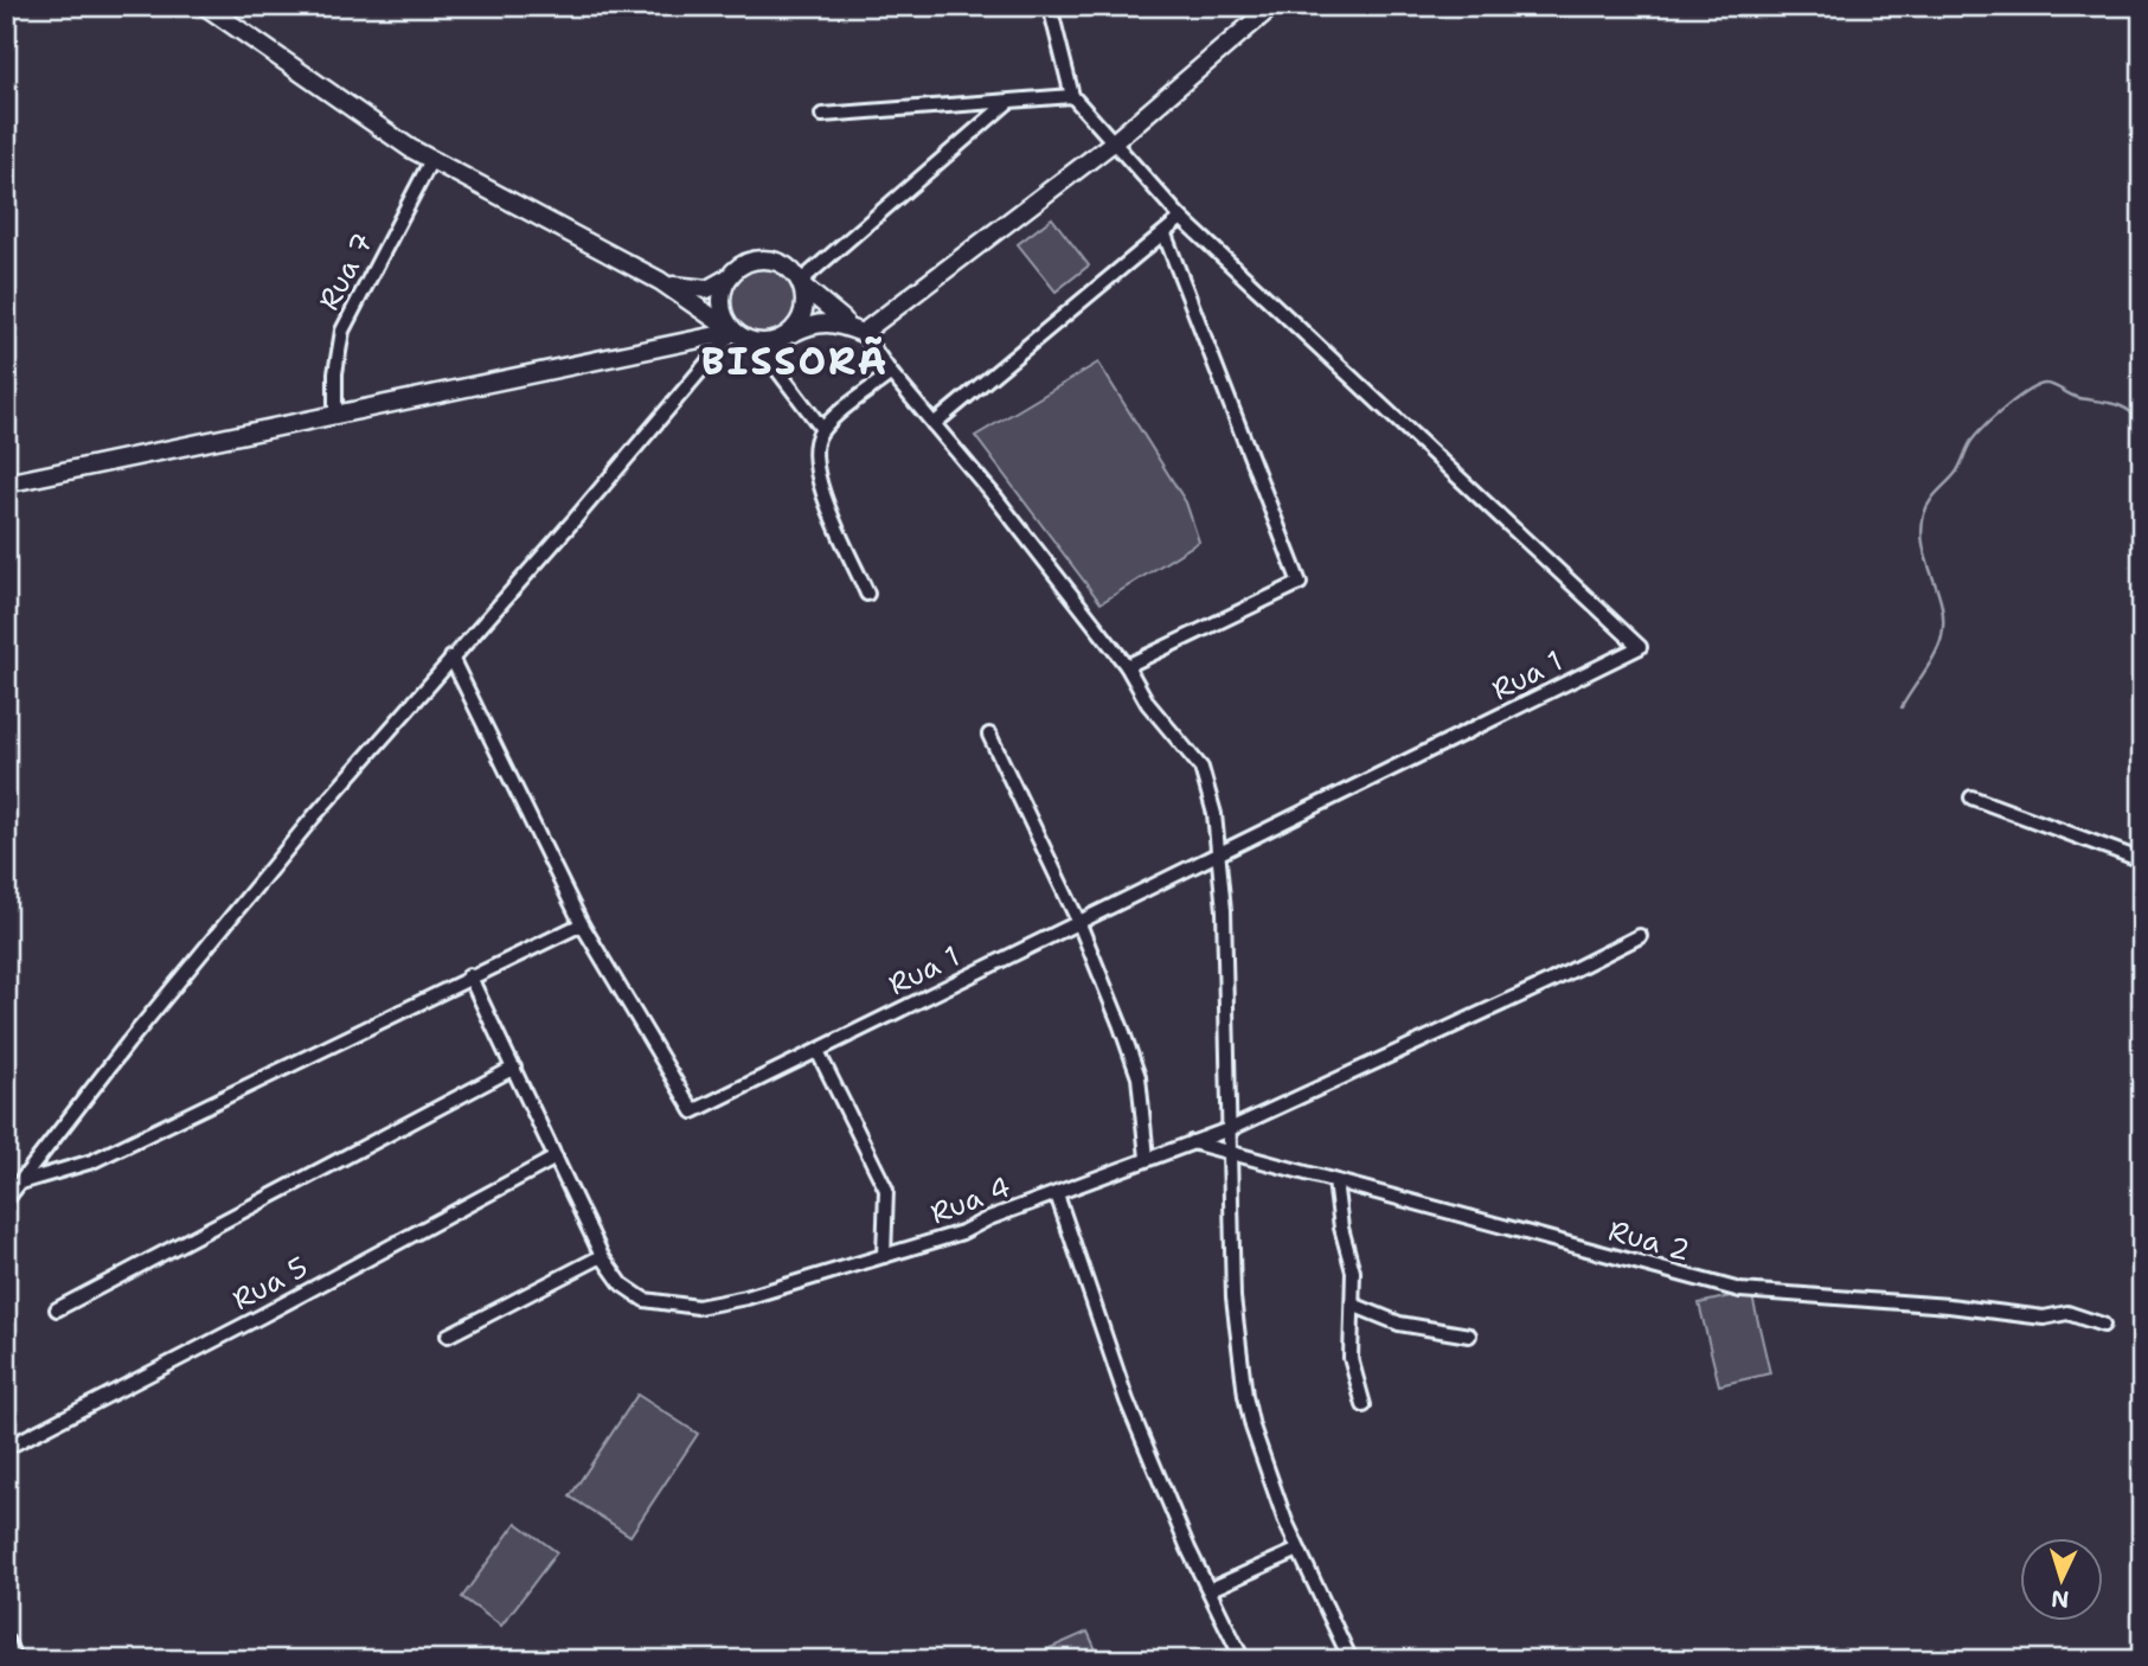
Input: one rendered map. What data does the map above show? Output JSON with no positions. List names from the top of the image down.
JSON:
{
  "streets": {
    "street": [
      "Rua 7",
      "Rua 1",
      "Rua 4",
      "Rua 2",
      "Rua 5"
    ]
  },
  "crossings": [
    ["Rua 4", "Rua 2"],
    ["Rua 4", "Rua 5"]
  ],
  "districts": ["BISSORÃ"],
  "north": "bottom"
}
